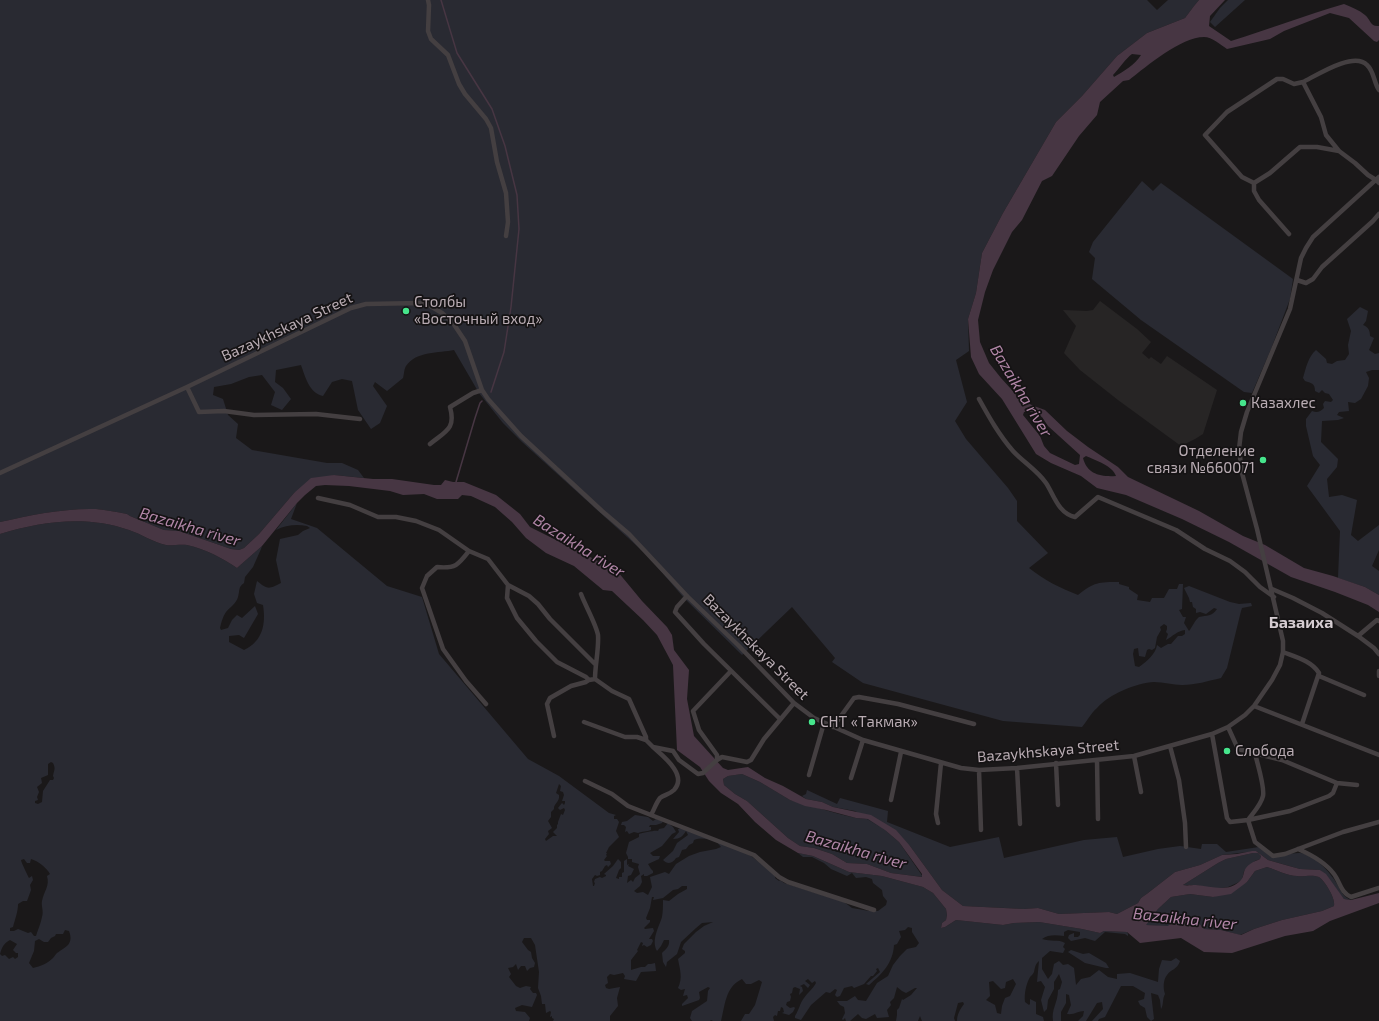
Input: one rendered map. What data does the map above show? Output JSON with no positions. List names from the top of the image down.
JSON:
{
  "streets": {
    "street": ["Bazaykhskaya Street"]
  },
  "districts": ["Базаиха"],
  "water": ["Bazaikha river"],
  "places": [
    "Столбы «Восточный вход»",
    "Казахлес",
    "Отделение связи №660071",
    "СНТ «Такмак»",
    "Слобода"
  ]
}
